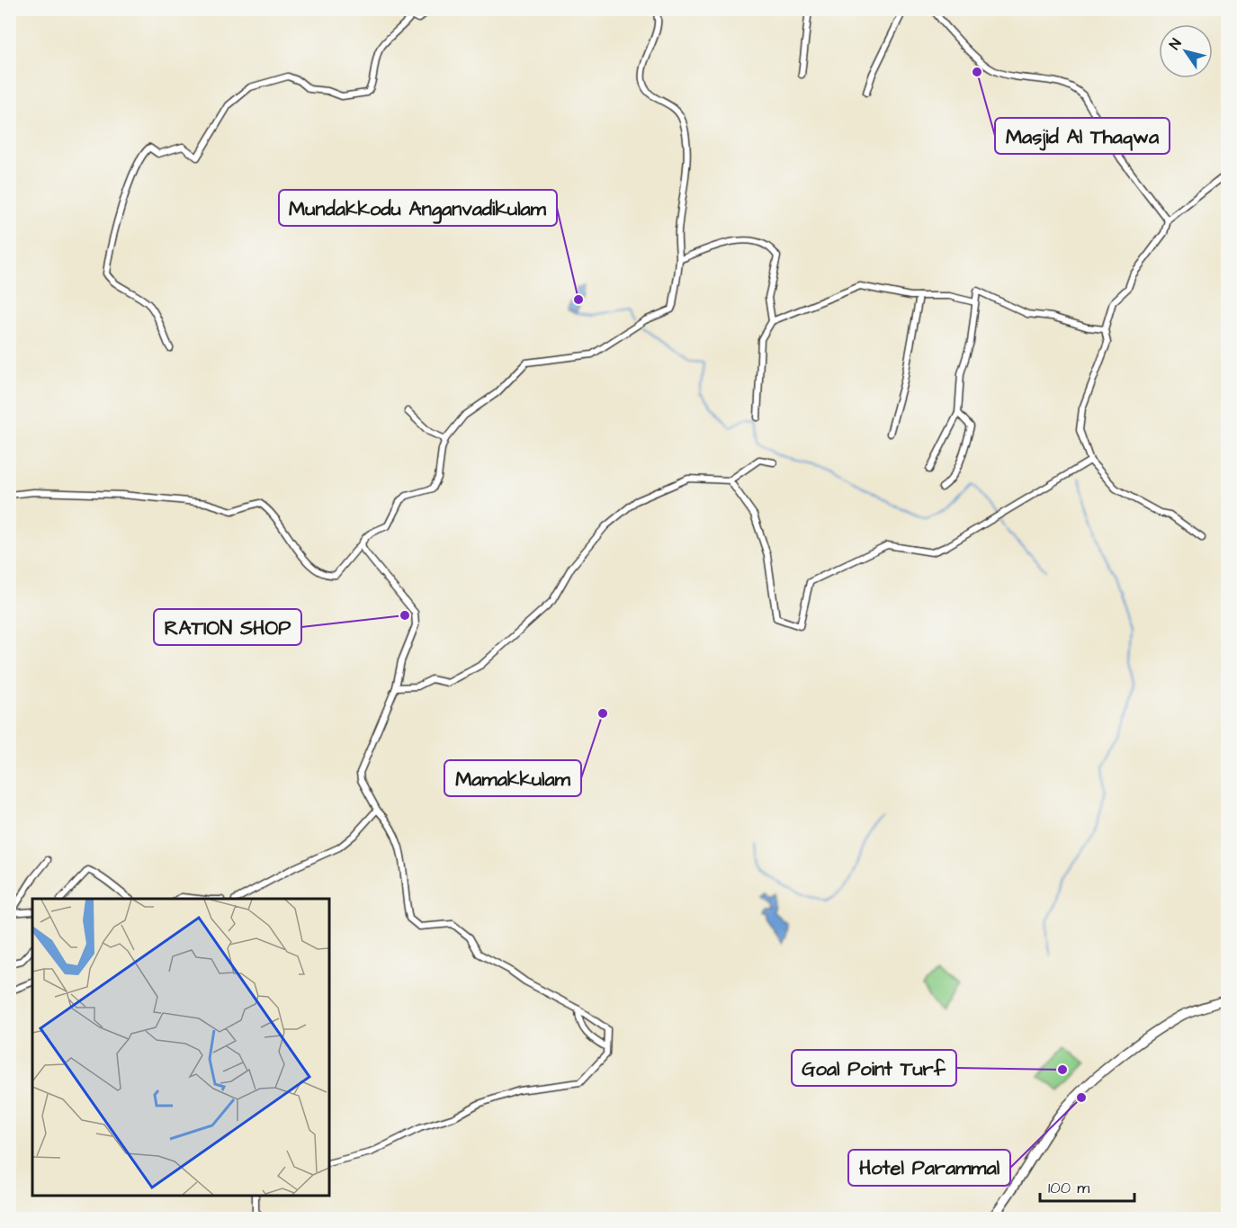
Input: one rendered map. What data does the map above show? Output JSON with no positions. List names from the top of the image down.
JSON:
{
  "places": [
    "Masjid Al Thaqwa",
    "Mundakkodu Anganvadikulam",
    "RATION SHOP",
    "Mamakkulam",
    "Goal Point Turf",
    "Hotel Parammal"
  ],
  "scale_bar": "100 m",
  "north": "top left"
}
